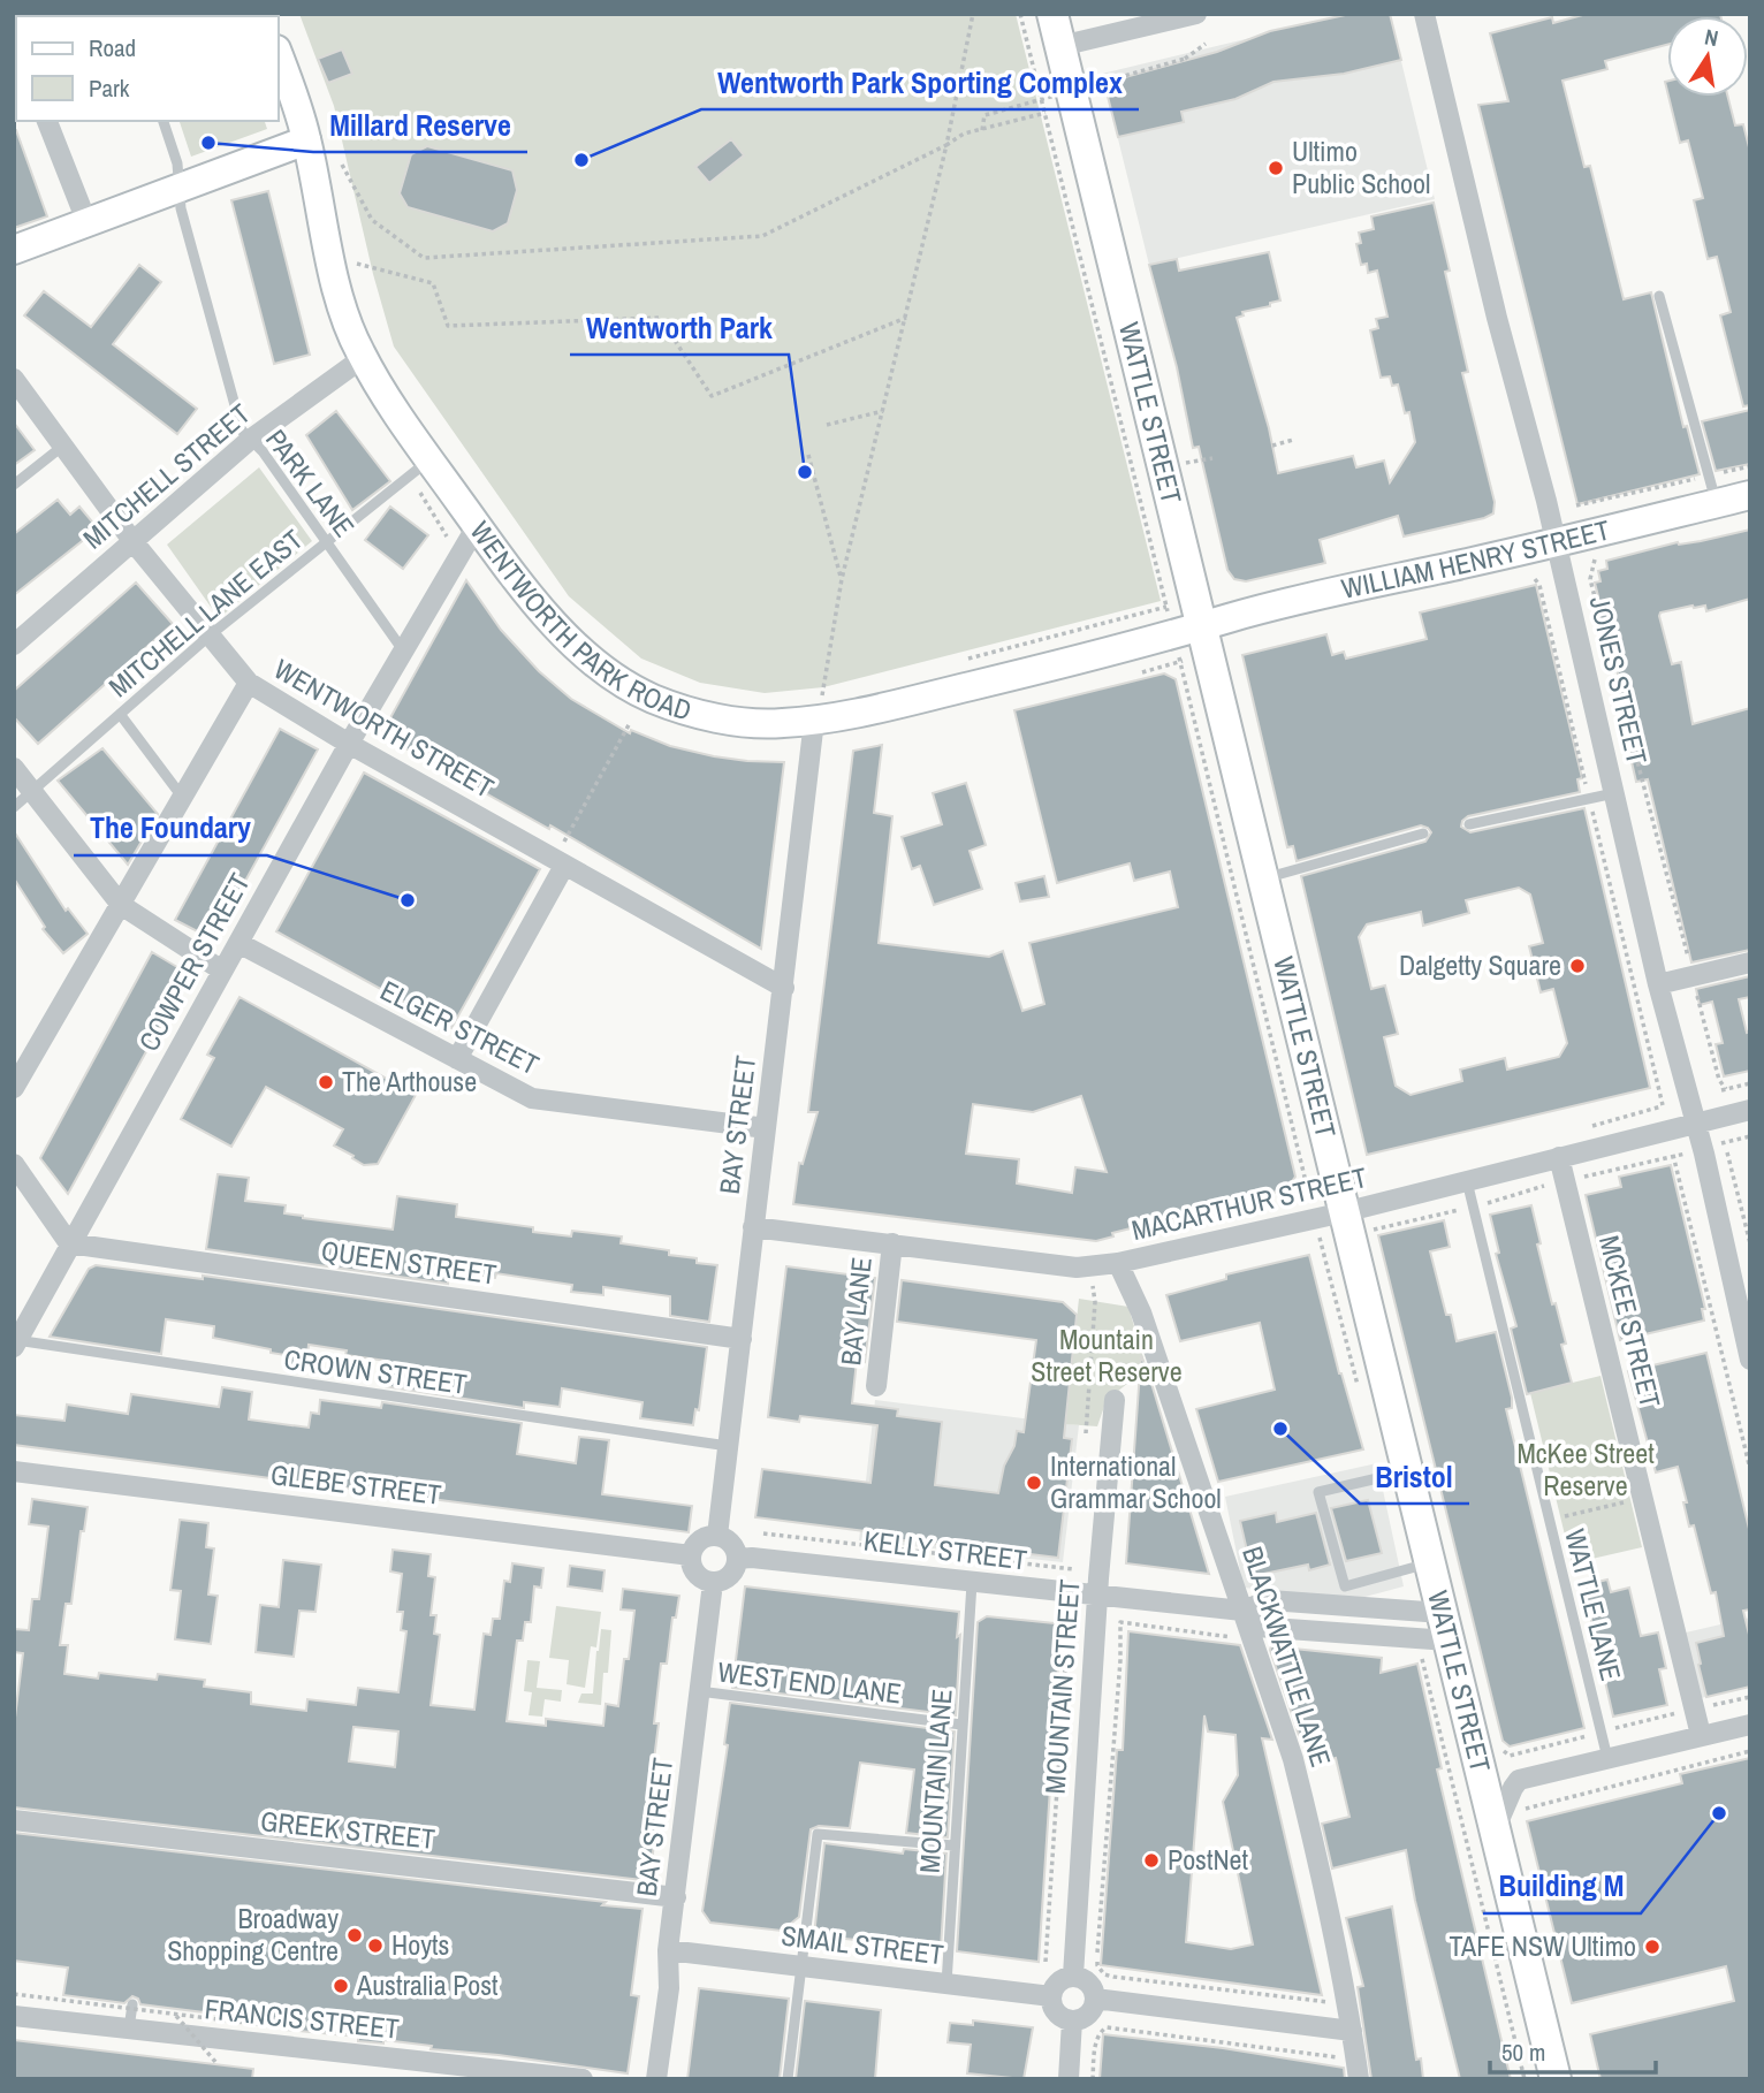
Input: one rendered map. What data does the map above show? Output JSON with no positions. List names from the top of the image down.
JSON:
{
  "streets": {
    "main road": ["WATTLE STREET"],
    "street": [
      "MITCHELL STREET",
      "WILLIAM HENRY STREET",
      "WENTWORTH PARK ROAD",
      "JONES STREET",
      "WENTWORTH STREET",
      "COWPER STREET",
      "ELGER STREET",
      "BAY STREET",
      "MACARTHUR STREET",
      "QUEEN STREET",
      "BAY LANE",
      "MCKEE STREET",
      "GLEBE STREET",
      "KELLY STREET",
      "BLACKWATTLE LANE",
      "MOUNTAIN STREET",
      "GREEK STREET",
      "SMAIL STREET",
      "FRANCIS STREET"
    ],
    "lane": [
      "PARK LANE",
      "MITCHELL LANE EAST",
      "CROWN STREET",
      "WATTLE LANE",
      "WEST END LANE",
      "MOUNTAIN LANE"
    ]
  },
  "crossings": [
    ["WATTLE STREET", "WILLIAM HENRY STREET"],
    ["WATTLE STREET", "WENTWORTH PARK ROAD"],
    ["WATTLE STREET", "MACARTHUR STREET"],
    ["WATTLE STREET", "KELLY STREET"],
    ["MITCHELL STREET", "PARK LANE"],
    ["MITCHELL STREET", "WENTWORTH PARK ROAD"],
    ["MITCHELL STREET", "WENTWORTH STREET"],
    ["PARK LANE", "MITCHELL LANE EAST"],
    ["PARK LANE", "COWPER STREET"],
    ["WILLIAM HENRY STREET", "WENTWORTH PARK ROAD"],
    ["WILLIAM HENRY STREET", "JONES STREET"],
    ["MITCHELL LANE EAST", "WENTWORTH PARK ROAD"],
    ["MITCHELL LANE EAST", "WENTWORTH STREET"],
    ["WENTWORTH PARK ROAD", "COWPER STREET"],
    ["WENTWORTH PARK ROAD", "BAY STREET"],
    ["JONES STREET", "MACARTHUR STREET"],
    ["WENTWORTH STREET", "COWPER STREET"],
    ["WENTWORTH STREET", "BAY STREET"],
    ["COWPER STREET", "ELGER STREET"],
    ["COWPER STREET", "QUEEN STREET"],
    ["COWPER STREET", "CROWN STREET"],
    ["ELGER STREET", "BAY STREET"],
    ["BAY STREET", "MACARTHUR STREET"],
    ["BAY STREET", "QUEEN STREET"],
    ["BAY STREET", "CROWN STREET"],
    ["BAY STREET", "GLEBE STREET"],
    ["BAY STREET", "KELLY STREET"],
    ["BAY STREET", "WEST END LANE"],
    ["BAY STREET", "GREEK STREET"],
    ["BAY STREET", "SMAIL STREET"],
    ["MACARTHUR STREET", "BAY LANE"],
    ["MACARTHUR STREET", "MCKEE STREET"],
    ["MACARTHUR STREET", "WATTLE LANE"],
    ["MACARTHUR STREET", "BLACKWATTLE LANE"],
    ["GLEBE STREET", "KELLY STREET"],
    ["KELLY STREET", "BLACKWATTLE LANE"],
    ["KELLY STREET", "MOUNTAIN STREET"],
    ["KELLY STREET", "MOUNTAIN LANE"],
    ["BLACKWATTLE LANE", "MOUNTAIN STREET"],
    ["WEST END LANE", "MOUNTAIN LANE"],
    ["MOUNTAIN STREET", "SMAIL STREET"],
    ["MOUNTAIN LANE", "SMAIL STREET"]
  ],
  "parks": ["Mountain Street Reserve", "McKee Street Reserve"],
  "places": [
    "Millard Reserve",
    "Wentworth Park Sporting Complex",
    "Ultimo Public School",
    "Wentworth Park",
    "The Foundary",
    "Dalgetty Square",
    "The Arthouse",
    "Bristol",
    "International Grammar School",
    "Building M",
    "PostNet",
    "Broadway Shopping Centre",
    "Hoyts",
    "TAFE NSW Ultimo",
    "Australia Post"
  ],
  "legend": ["Road", "Park"],
  "scale_bar": "50 m",
  "north": "top"
}
